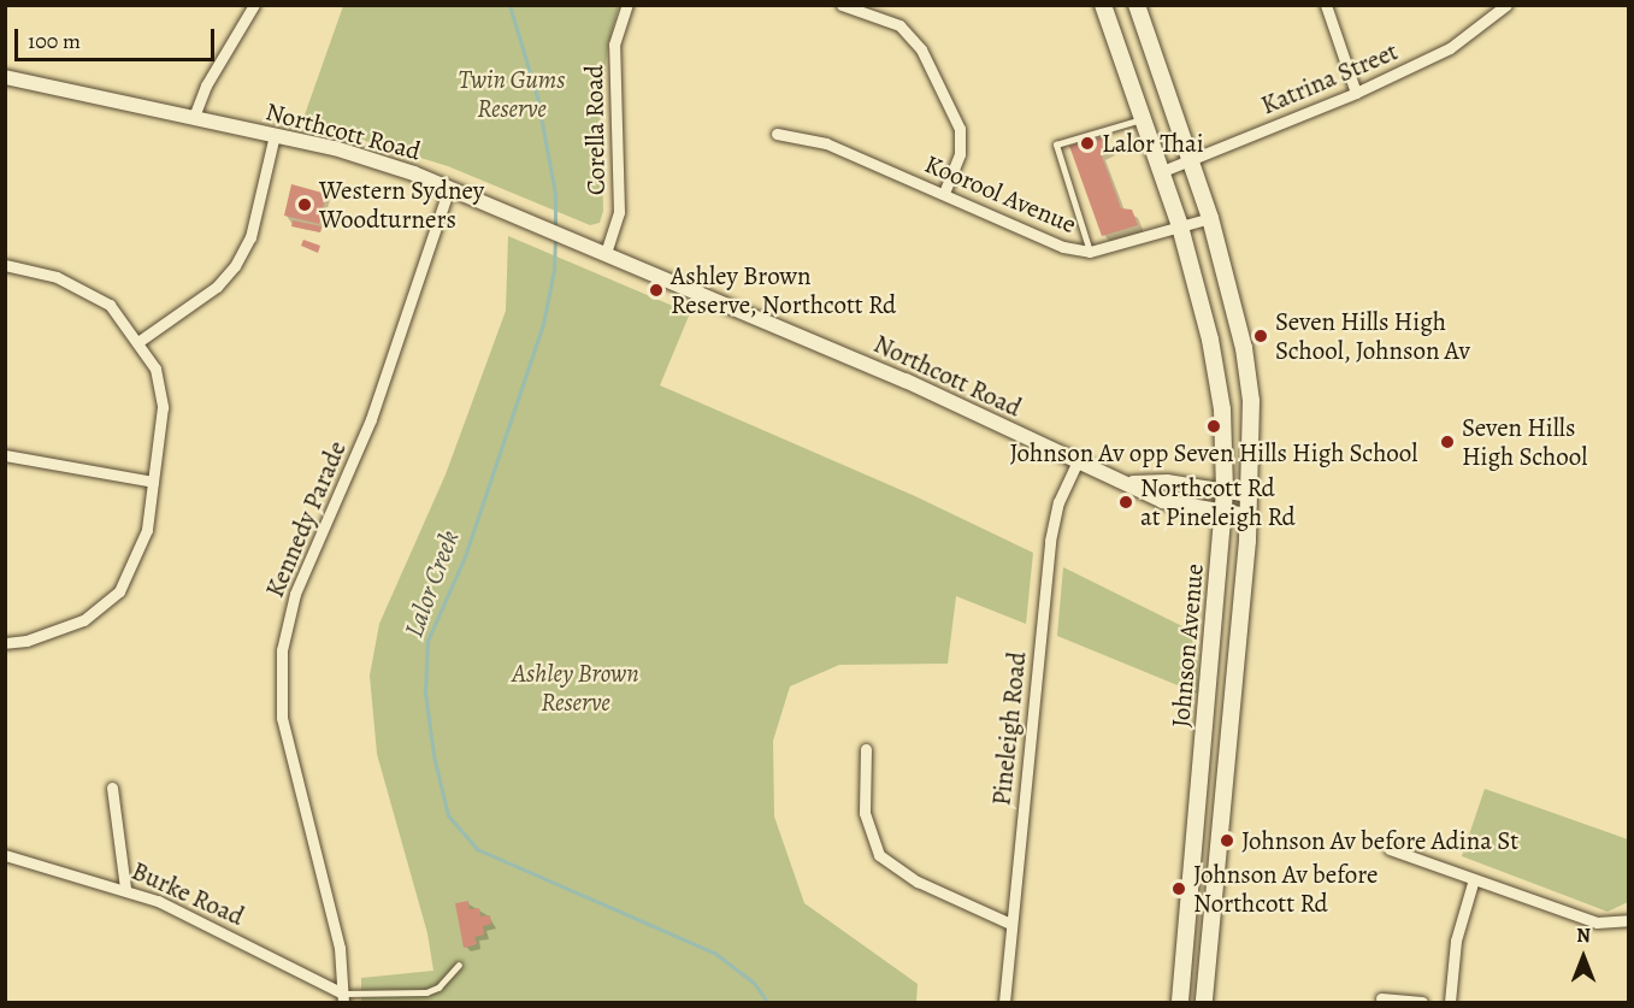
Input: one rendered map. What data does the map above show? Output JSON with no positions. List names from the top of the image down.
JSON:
{
  "streets": {
    "main road": ["Johnson Avenue"],
    "street": [
      "Katrina Street",
      "Corella Road",
      "Northcott Road",
      "Koorool Avenue",
      "Kennedy Parade",
      "Pineleigh Road",
      "Burke Road"
    ]
  },
  "crossings": [
    ["Katrina Street", "Johnson Avenue"],
    ["Corella Road", "Northcott Road"],
    ["Northcott Road", "Kennedy Parade"],
    ["Northcott Road", "Johnson Avenue"],
    ["Northcott Road", "Pineleigh Road"],
    ["Koorool Avenue", "Johnson Avenue"],
    ["Kennedy Parade", "Burke Road"]
  ],
  "water": ["Lalor Creek"],
  "parks": ["Twin Gums Reserve", "Ashley Brown Reserve"],
  "places": [
    "Lalor Thai",
    "Western Sydney Woodturners",
    "Ashley Brown Reserve, Northcott Rd",
    "Seven Hills High School, Johnson Av",
    "Johnson Av opp Seven Hills High School",
    "Seven Hills High School",
    "Northcott Rd at Pineleigh Rd",
    "Johnson Av before Adina St",
    "Johnson Av before Northcott Rd"
  ],
  "scale_bar": "100 m",
  "north": "top"
}
